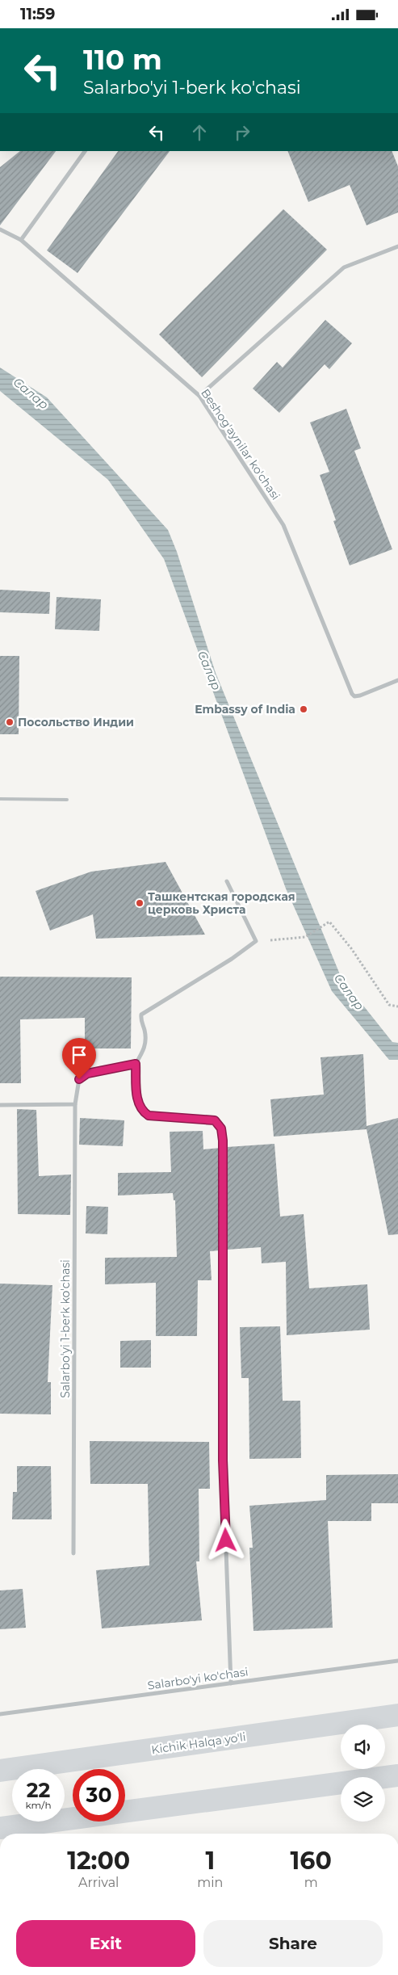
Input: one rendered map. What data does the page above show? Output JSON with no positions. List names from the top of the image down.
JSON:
{
  "streets": {
    "highway": ["Kichik Halqa yo'li"],
    "street": ["Beshog'aynilar ko'chasi", "Salarbo'yi 1-berk ko'chasi", "Salarbo'yi ko'chasi"]
  },
  "water": ["Салар"],
  "places": ["Embassy of India", "Посольство Индии", "Ташкентская городская церковь Христа"],
  "page": {
    "status": "11:59",
    "turn": ["110 m", "Salarbo'yi 1-berk ko'chasi"],
    "speed": "22 km/h",
    "limit": "30",
    "eta": [
      "12:00",
      "Arrival",
      "1",
      "min",
      "160",
      "m"
    ],
    "buttons": ["Exit", "Share"]
  }
}
